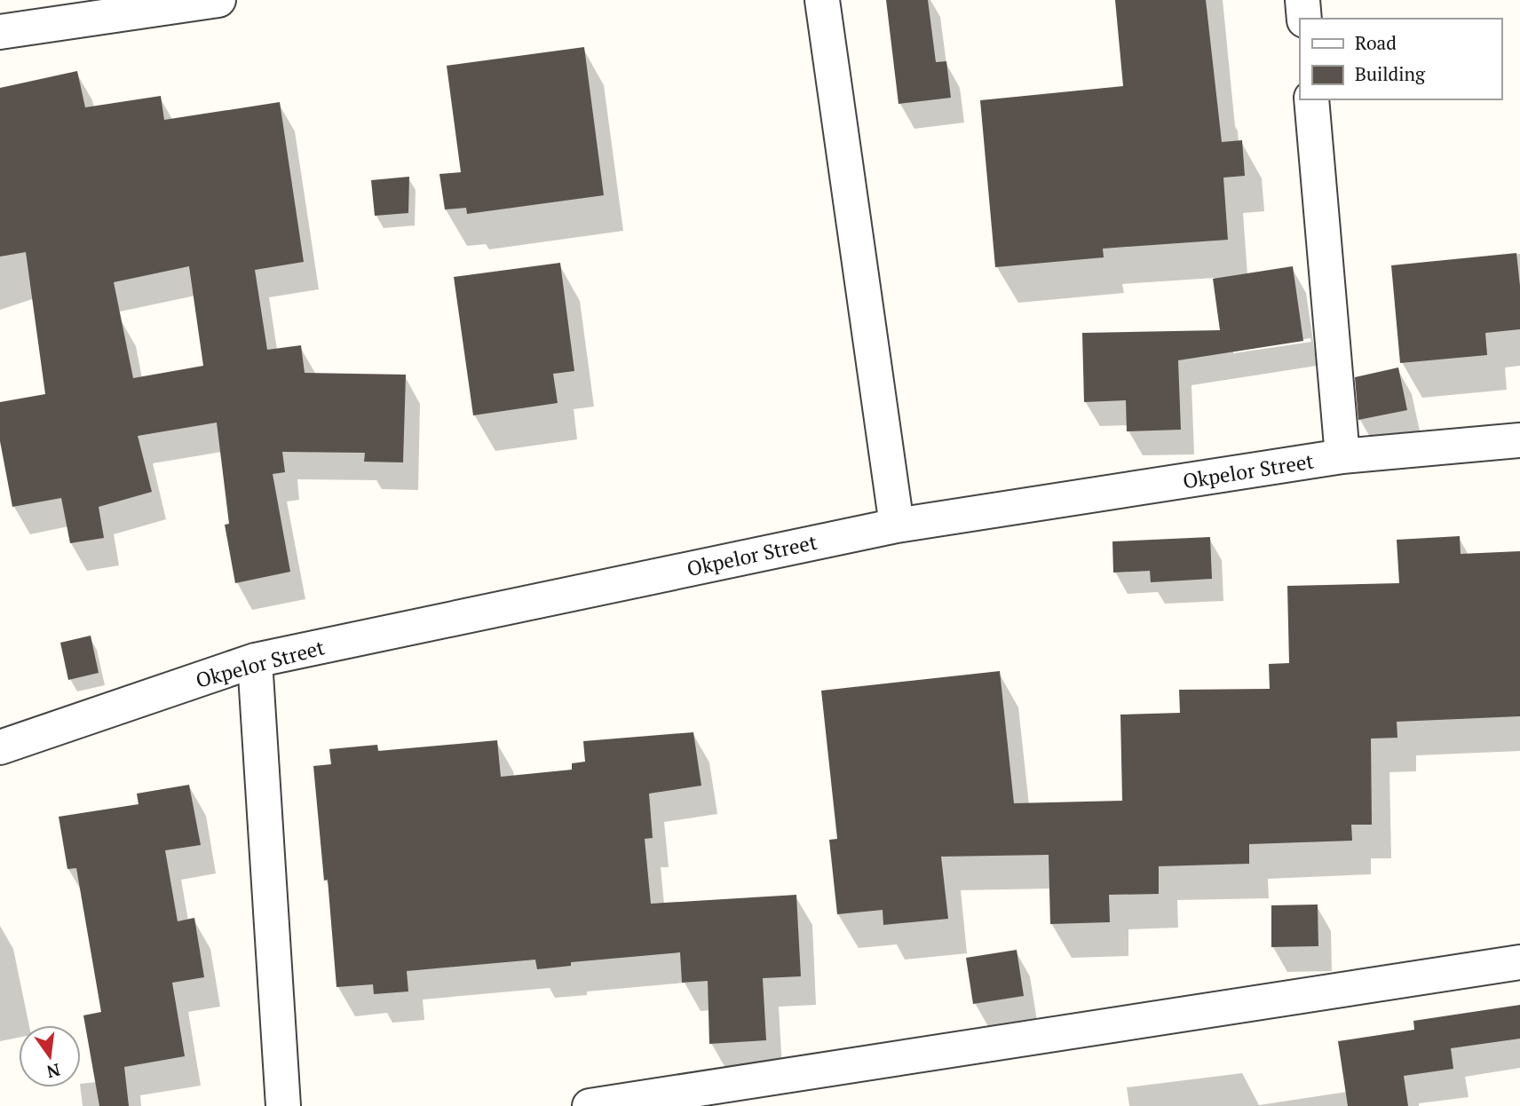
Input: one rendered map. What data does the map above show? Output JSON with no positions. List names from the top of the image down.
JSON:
{
  "streets": {
    "street": ["Okpelor Street"]
  },
  "legend": ["Road", "Building"],
  "north": "bottom"
}
